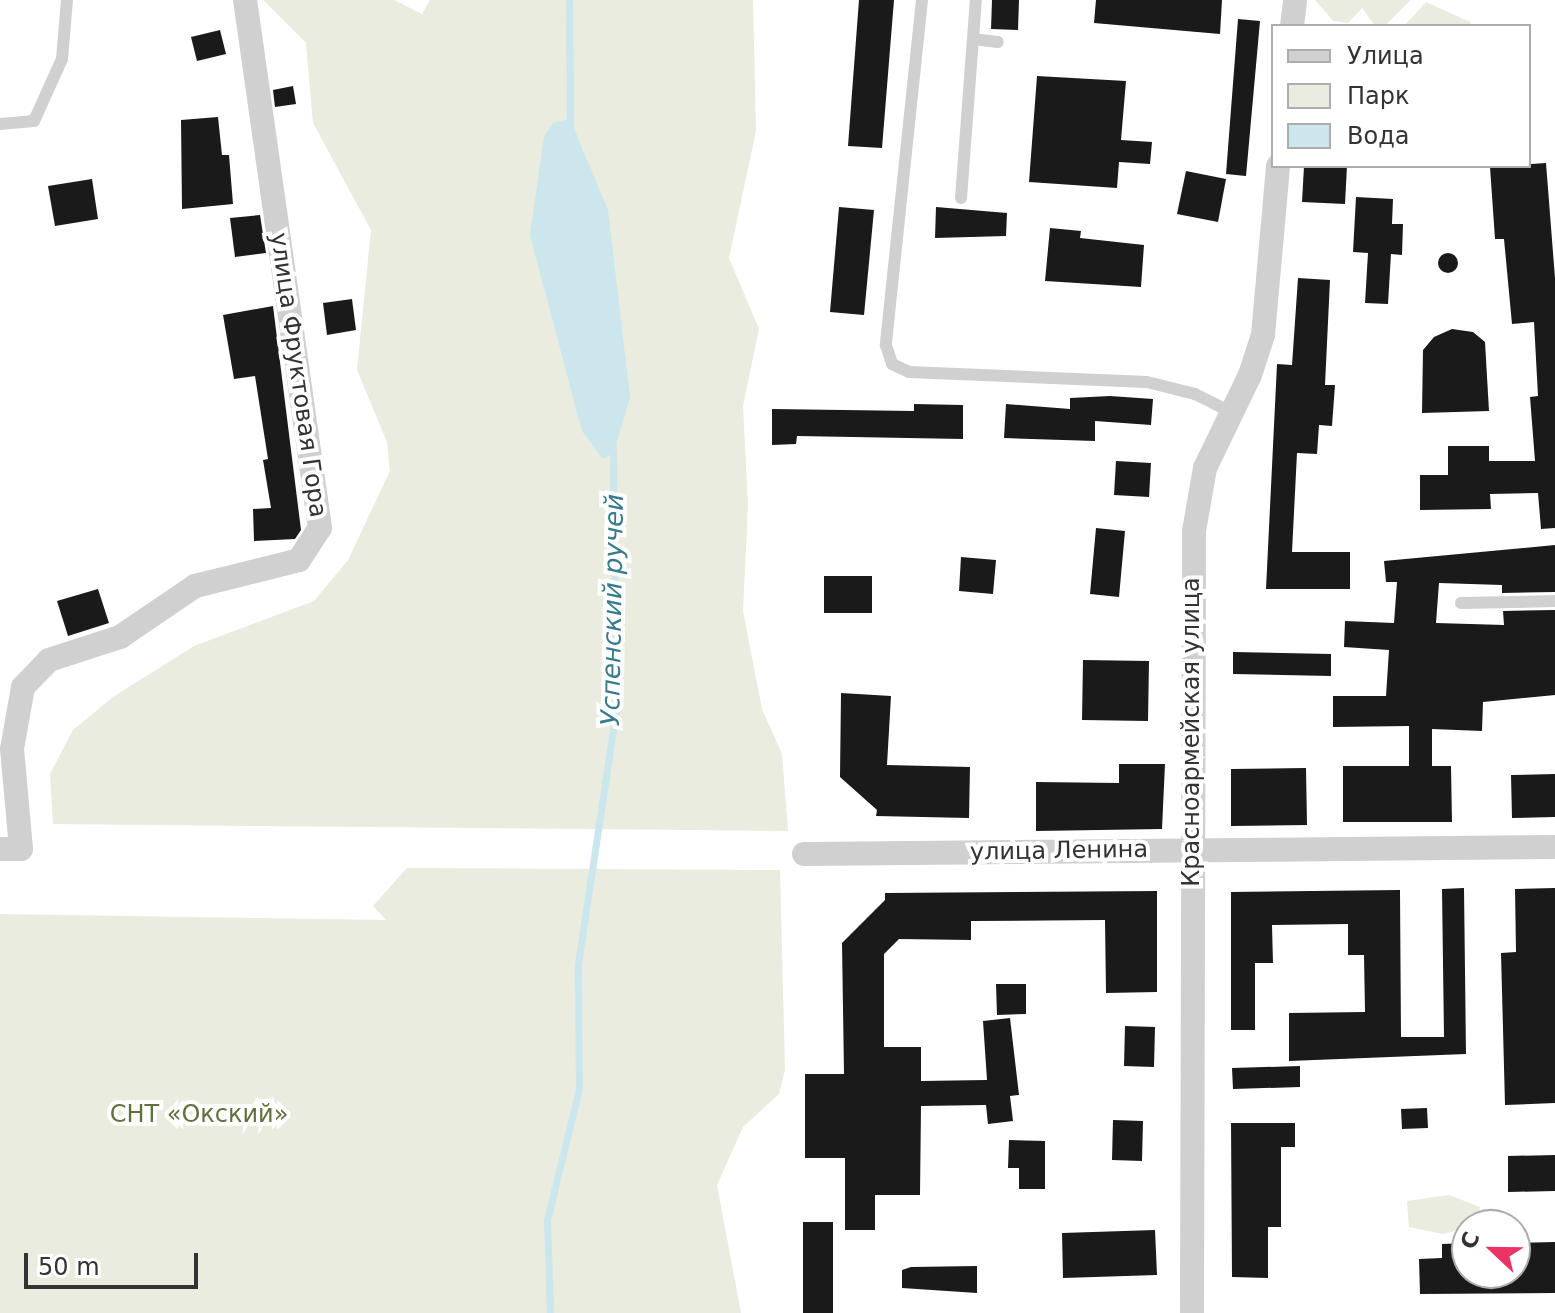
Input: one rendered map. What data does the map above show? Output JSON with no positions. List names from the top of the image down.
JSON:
{
  "streets": {
    "street": ["улица Фруктовая Гора", "Красноармейская улица", "улица Ленина"]
  },
  "crossings": [
    ["Красноармейская улица", "улица Ленина"]
  ],
  "water": ["Успенский ручей"],
  "parks": ["СНТ «Окский»"],
  "legend": ["Улица", "Парк", "Вода"],
  "scale_bar": "50 m",
  "north": "left"
}
